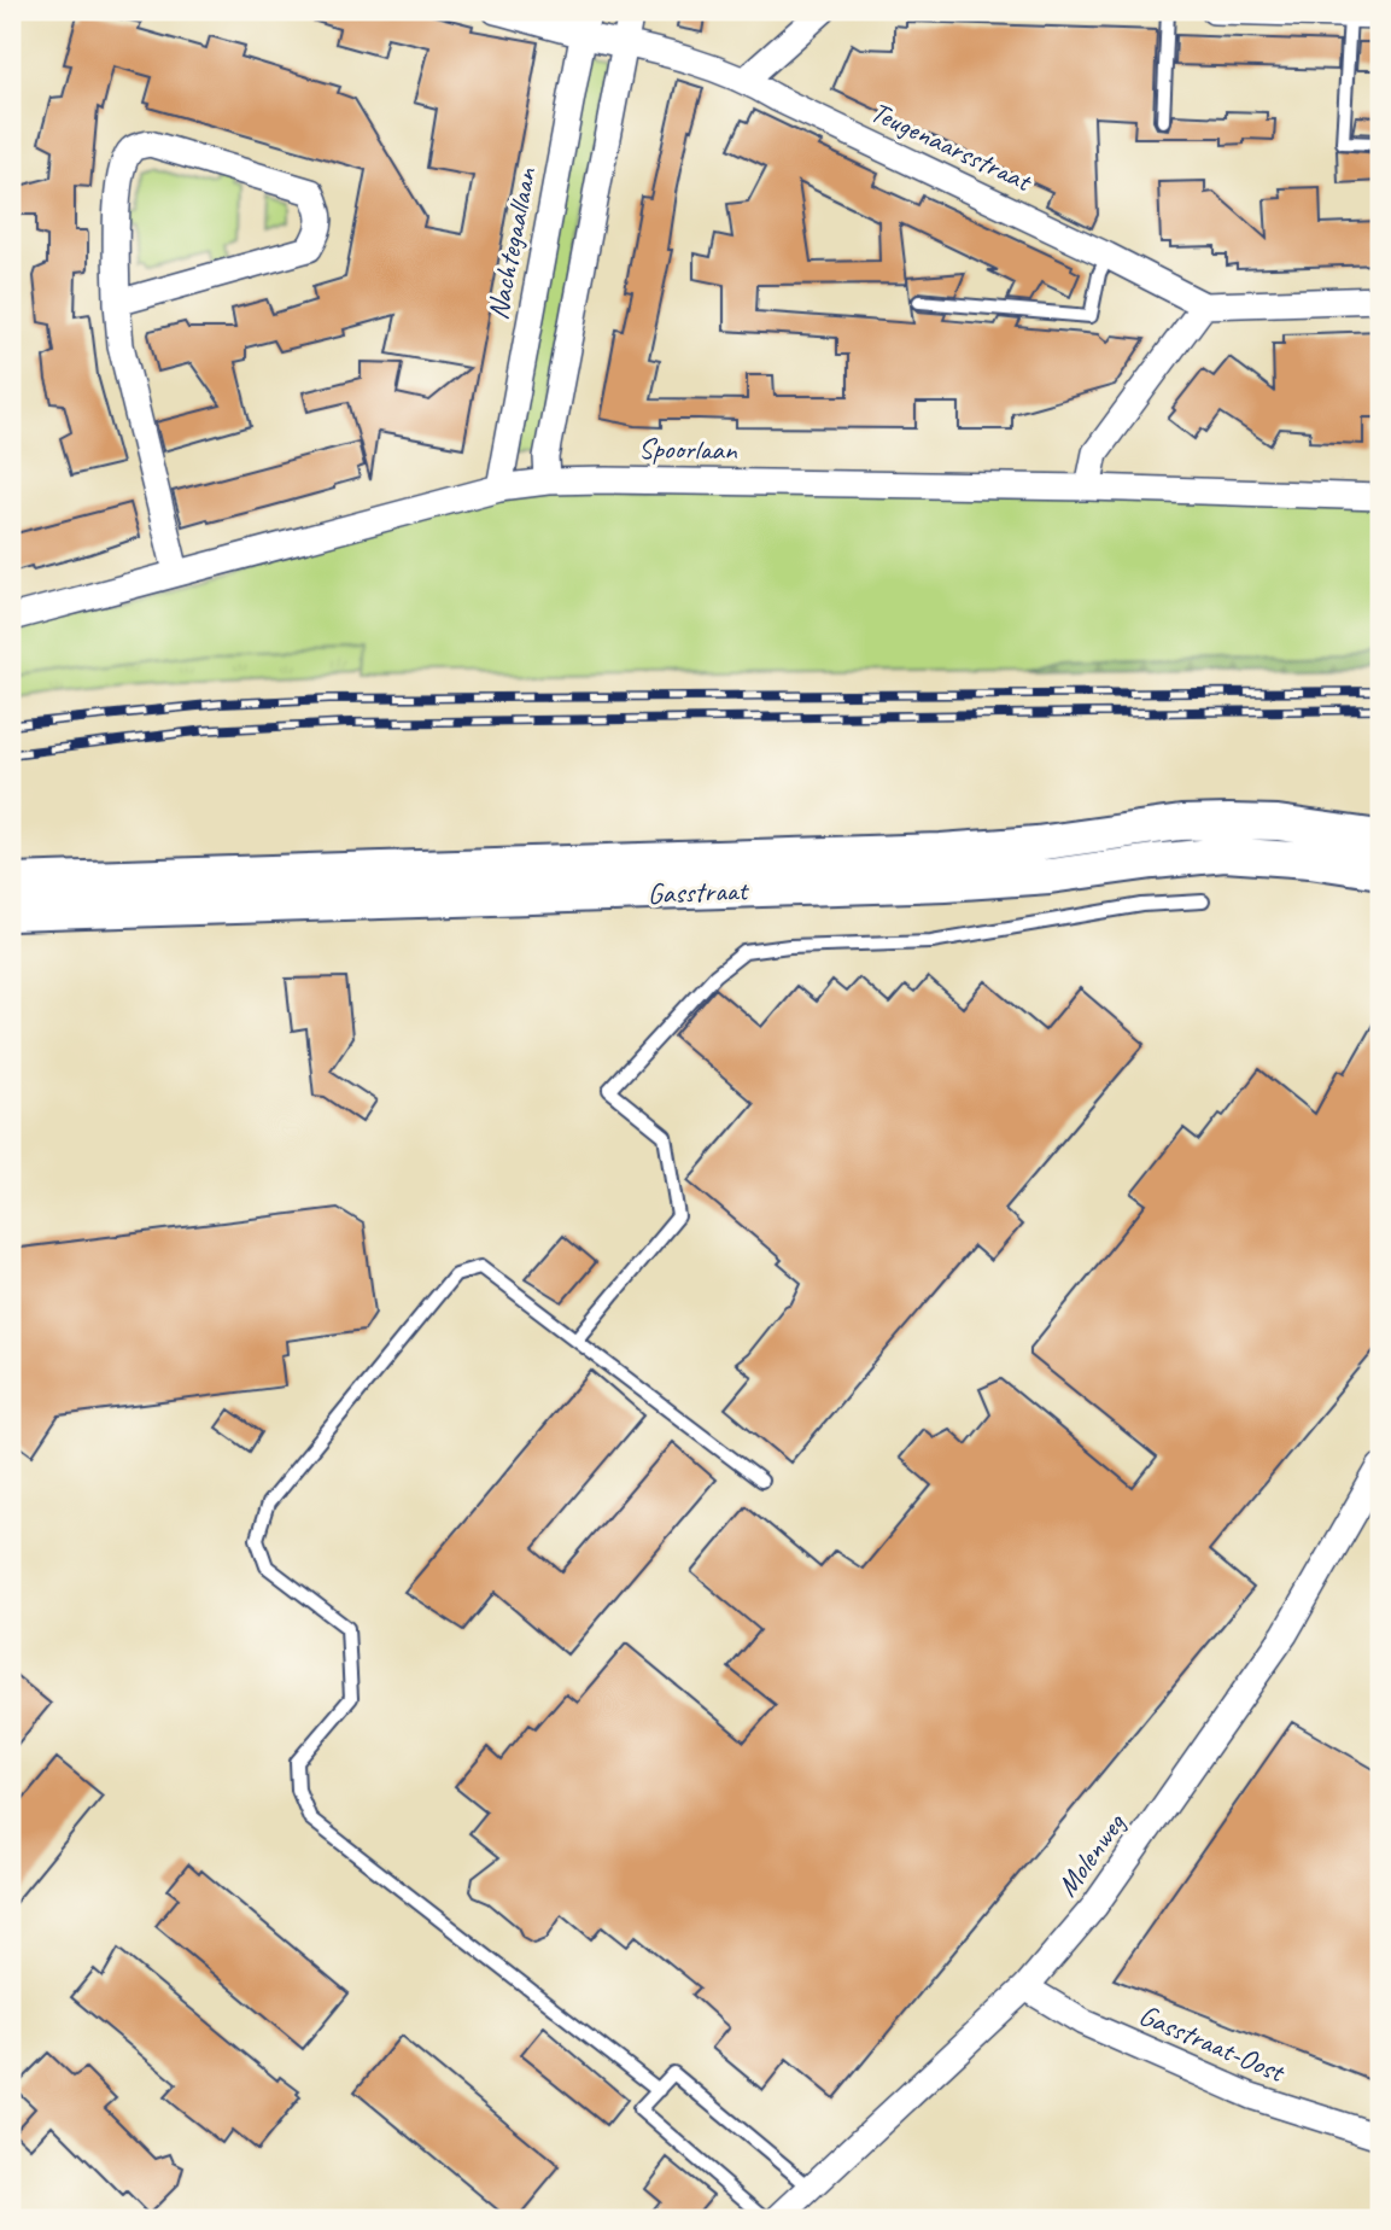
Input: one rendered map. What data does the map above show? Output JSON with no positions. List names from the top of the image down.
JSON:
{
  "streets": {
    "street": [
      "Teugenaarsstraat",
      "Nachtegaallaan",
      "Spoorlaan",
      "Gasstraat",
      "Molenweg",
      "Gasstraat-Oost"
    ]
  },
  "crossings": [
    ["Teugenaarsstraat", "Nachtegaallaan"],
    ["Nachtegaallaan", "Spoorlaan"],
    ["Molenweg", "Gasstraat-Oost"]
  ]
}
